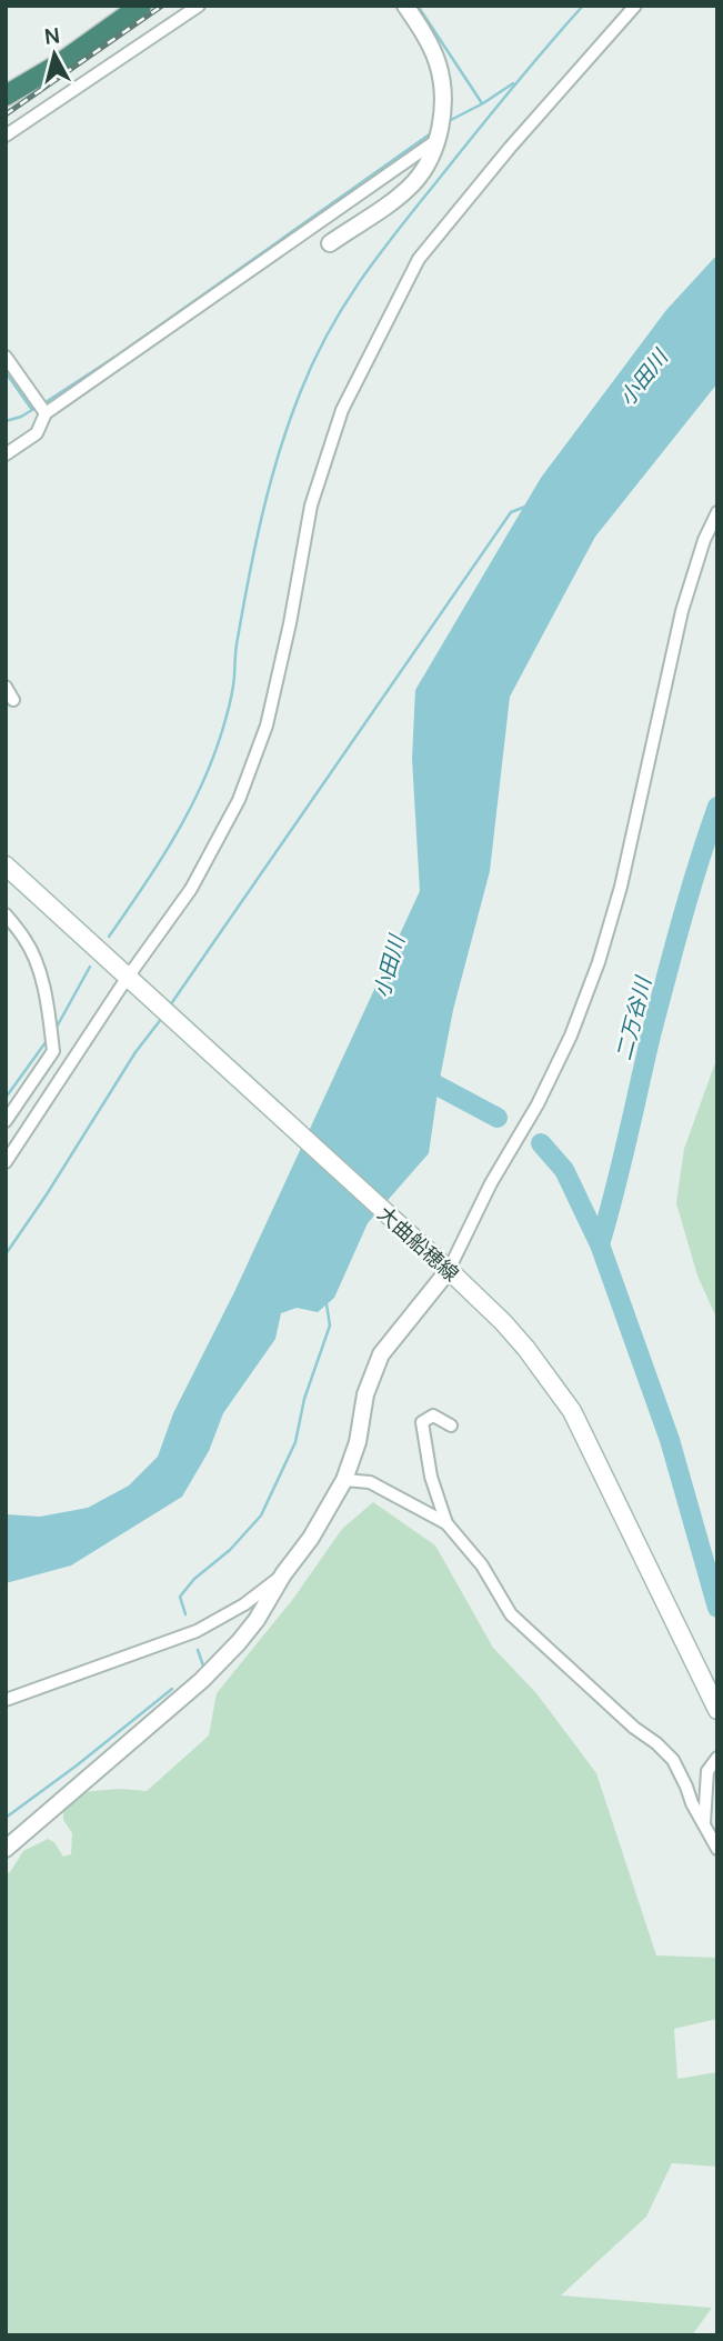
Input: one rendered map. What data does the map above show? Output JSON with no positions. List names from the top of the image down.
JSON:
{
  "streets": {
    "main road": ["大曲船穂線"]
  },
  "water": ["小田川", "二万谷川"],
  "north": "top"
}
